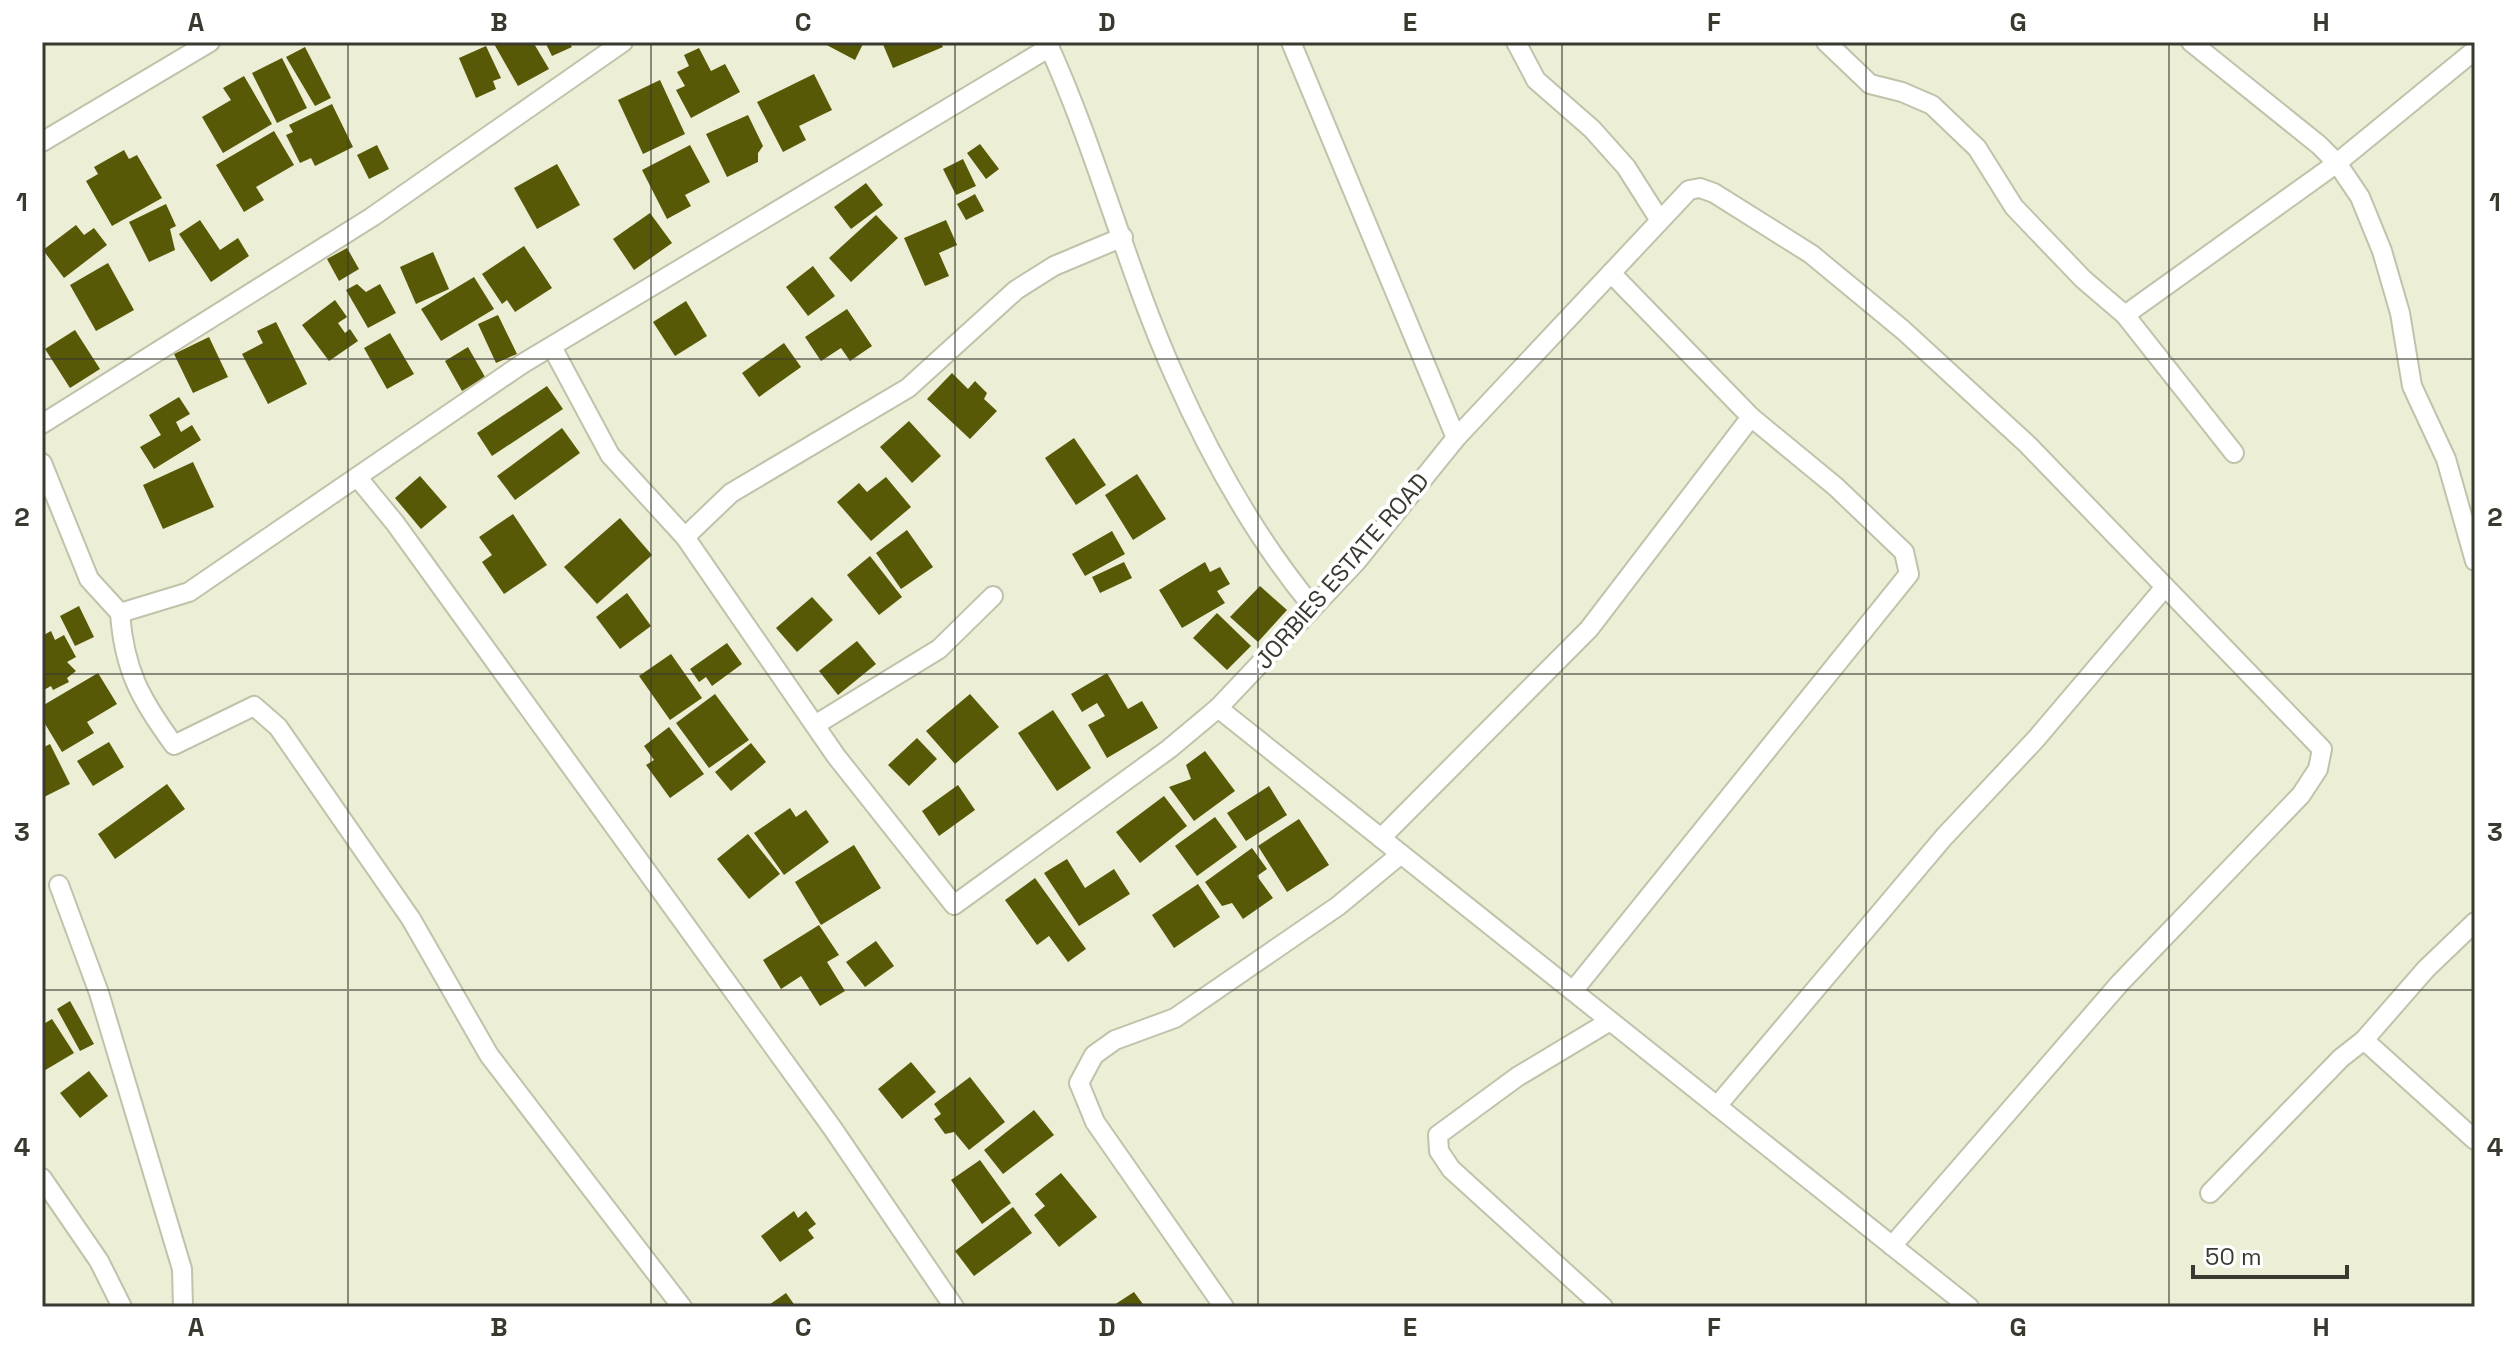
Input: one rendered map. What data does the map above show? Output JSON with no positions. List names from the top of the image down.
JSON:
{
  "streets": {
    "street": ["JORBIES ESTATE ROAD"]
  },
  "scale_bar": "50 m",
  "grid": {
    "columns": [
      "A",
      "B",
      "C",
      "D",
      "E",
      "F",
      "G",
      "H"
    ],
    "rows": [
      "1",
      "2",
      "3",
      "4"
    ]
  }
}
